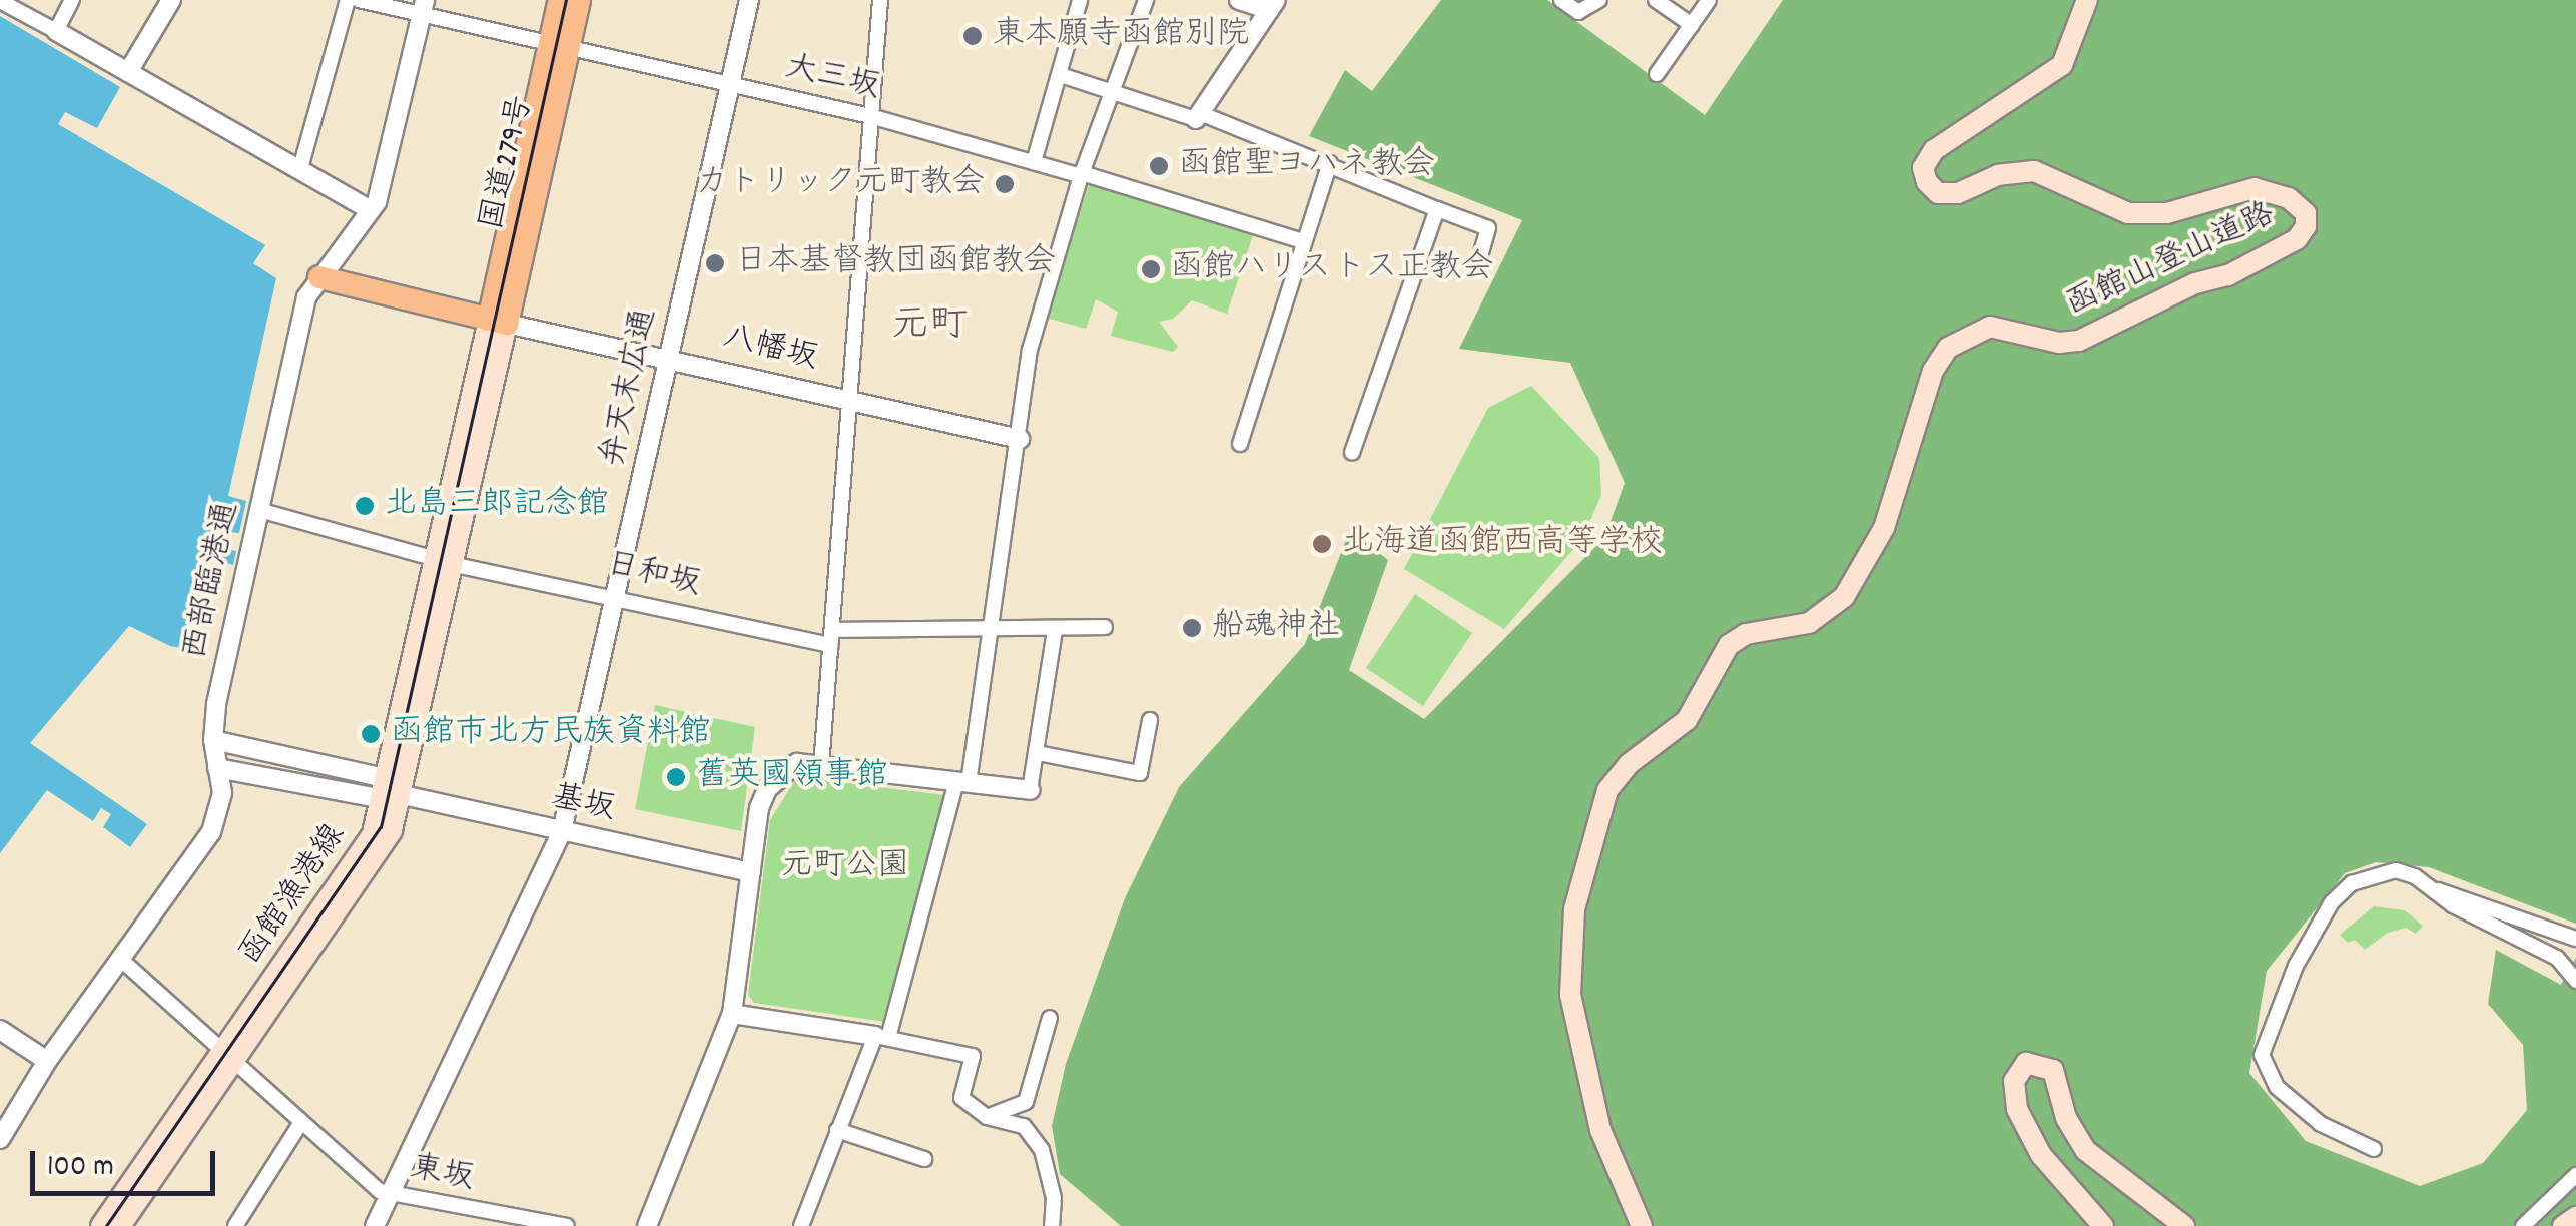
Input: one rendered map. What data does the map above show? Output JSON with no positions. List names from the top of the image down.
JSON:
{
  "streets": {
    "highway": ["国道279号"],
    "main road": ["函館山登山道路", "函館漁港線"],
    "street": [
      "大三坂",
      "八幡坂",
      "弁天末広通",
      "日和坂",
      "西部臨港通",
      "基坂",
      "東坂"
    ]
  },
  "crossings": [
    ["大三坂", "国道279号"],
    ["大三坂", "弁天末広通"],
    ["大三坂", "西部臨港通"],
    ["国道279号", "八幡坂"],
    ["国道279号", "函館漁港線"],
    ["八幡坂", "弁天末広通"],
    ["八幡坂", "函館漁港線"],
    ["弁天末広通", "日和坂"],
    ["弁天末広通", "基坂"],
    ["弁天末広通", "東坂"],
    ["日和坂", "西部臨港通"],
    ["日和坂", "函館漁港線"],
    ["西部臨港通", "東坂"],
    ["基坂", "函館漁港線"],
    ["函館漁港線", "東坂"]
  ],
  "districts": ["元町"],
  "parks": ["元町公園"],
  "places": [
    "東本願寺函館別院",
    "函館聖ヨハネ教会",
    "カトリック元町教会",
    "日本基督教団函館教会",
    "函館ハリストス正教会",
    "北島三郎記念館",
    "北海道函館西高等学校",
    "船魂神社",
    "函館市北方民族資料館",
    "舊英國領事館"
  ],
  "scale_bar": "100 m"
}
